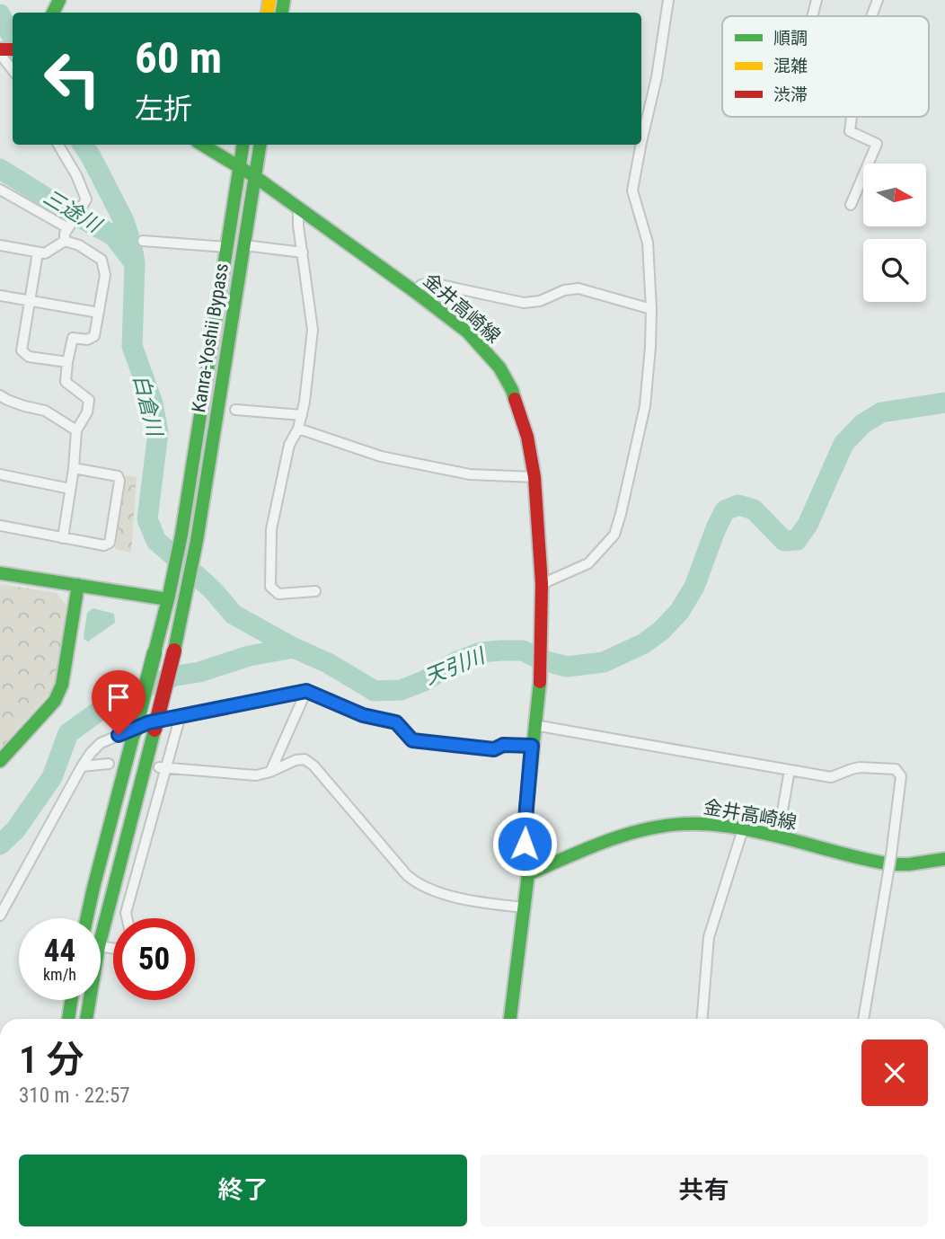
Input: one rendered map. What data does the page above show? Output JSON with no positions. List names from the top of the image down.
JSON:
{
  "streets": {
    "main road": ["金井高崎線", "Kanra-Yoshii Bypass"]
  },
  "crossings": [
    ["金井高崎線", "Kanra-Yoshii Bypass"]
  ],
  "water": ["三途川", "白倉川", "天引川"],
  "legend": ["順調", "混雑", "渋滞"],
  "north": "right",
  "page": {
    "turn": ["60 m", "左折"],
    "speed": "44 km/h",
    "limit": "50",
    "heading": ["1 分", "310 m · 22:57"],
    "buttons": ["終了", "共有"]
  }
}
